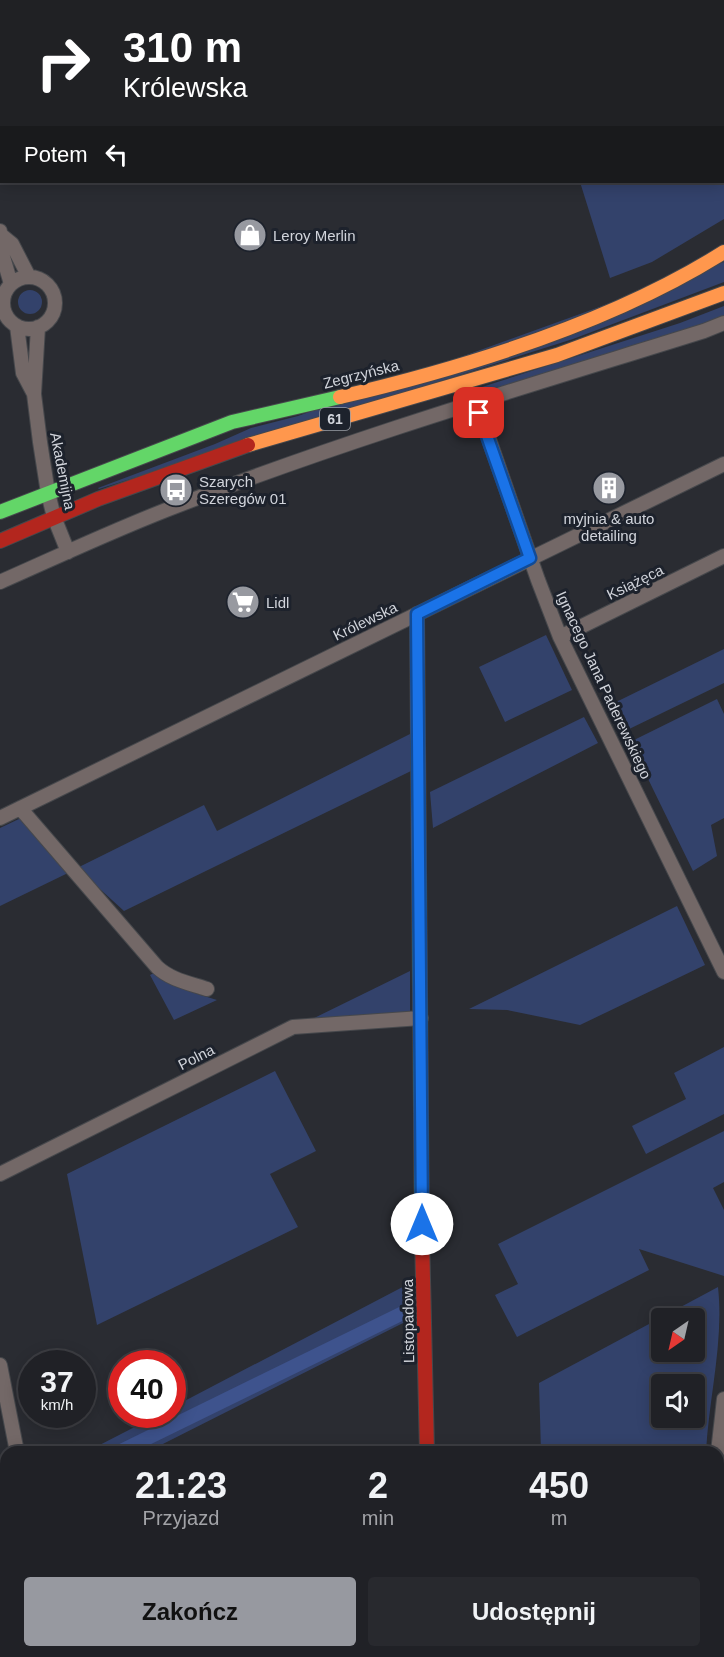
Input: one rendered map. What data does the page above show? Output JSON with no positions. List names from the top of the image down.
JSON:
{
  "streets": {
    "main road": ["Zegrzyńska", "61", "Listopadowa"],
    "street": [
      "Akademijna",
      "Książęca",
      "Królewska",
      "Ignacego Jana Paderewskiego",
      "Polna"
    ]
  },
  "crossings": [
    ["Zegrzyńska", "Akademijna"],
    ["61", "Akademijna"],
    ["Książęca", "Ignacego Jana Paderewskiego"],
    ["Królewska", "Ignacego Jana Paderewskiego"],
    ["Królewska", "Listopadowa"],
    ["Polna", "Listopadowa"]
  ],
  "places": {
    "shop": ["Leroy Merlin"],
    "building": ["myjnia & auto detailing"],
    "bus stop": ["Szarych Szeregów 01"],
    "supermarket": ["Lidl"]
  },
  "north": "bottom left",
  "page": {
    "turn": ["310 m", "Królewska"],
    "then": "Potem",
    "speed": "37 km/h",
    "limit": "40",
    "eta": [
      "21:23",
      "Przyjazd",
      "2",
      "min",
      "450",
      "m"
    ],
    "buttons": ["Zakończ", "Udostępnij"]
  }
}
